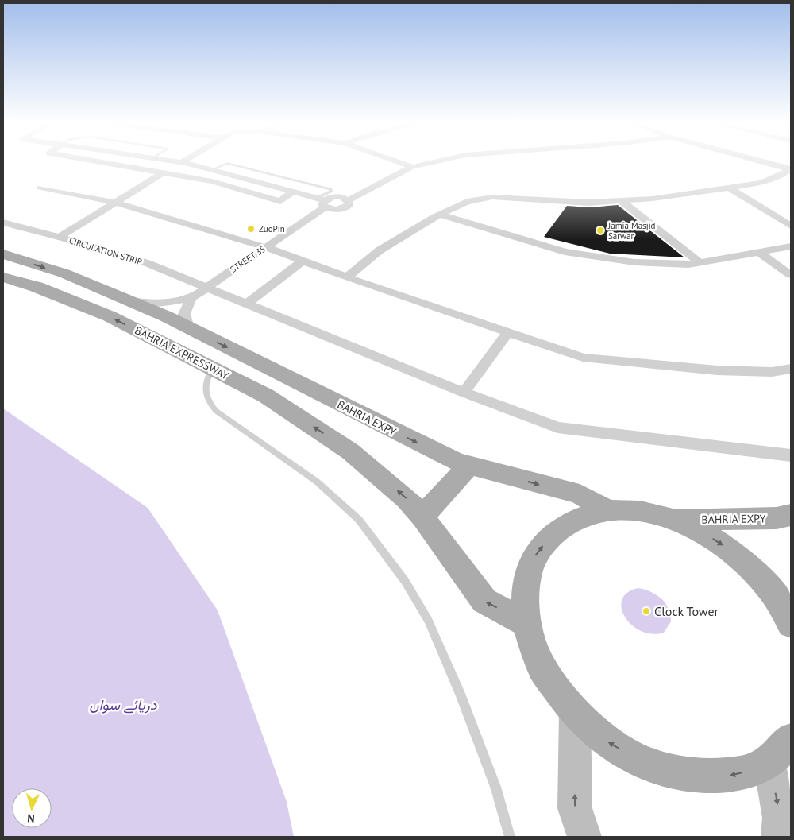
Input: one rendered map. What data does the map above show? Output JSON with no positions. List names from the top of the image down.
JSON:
{
  "streets": {
    "main road": ["BAHRIA EXPRESSWAY", "BAHRIA EXPY"],
    "street": ["CIRCULATION STRIP", "STREET 35"]
  },
  "crossings": [
    ["CIRCULATION STRIP", "STREET 35"]
  ],
  "one_way": ["BAHRIA EXPRESSWAY", "BAHRIA EXPY"],
  "water": ["دریائے سواں"],
  "places": ["ZuoPin", "Jamia Masjid Sarwar", "Clock Tower"],
  "north": "bottom"
}
